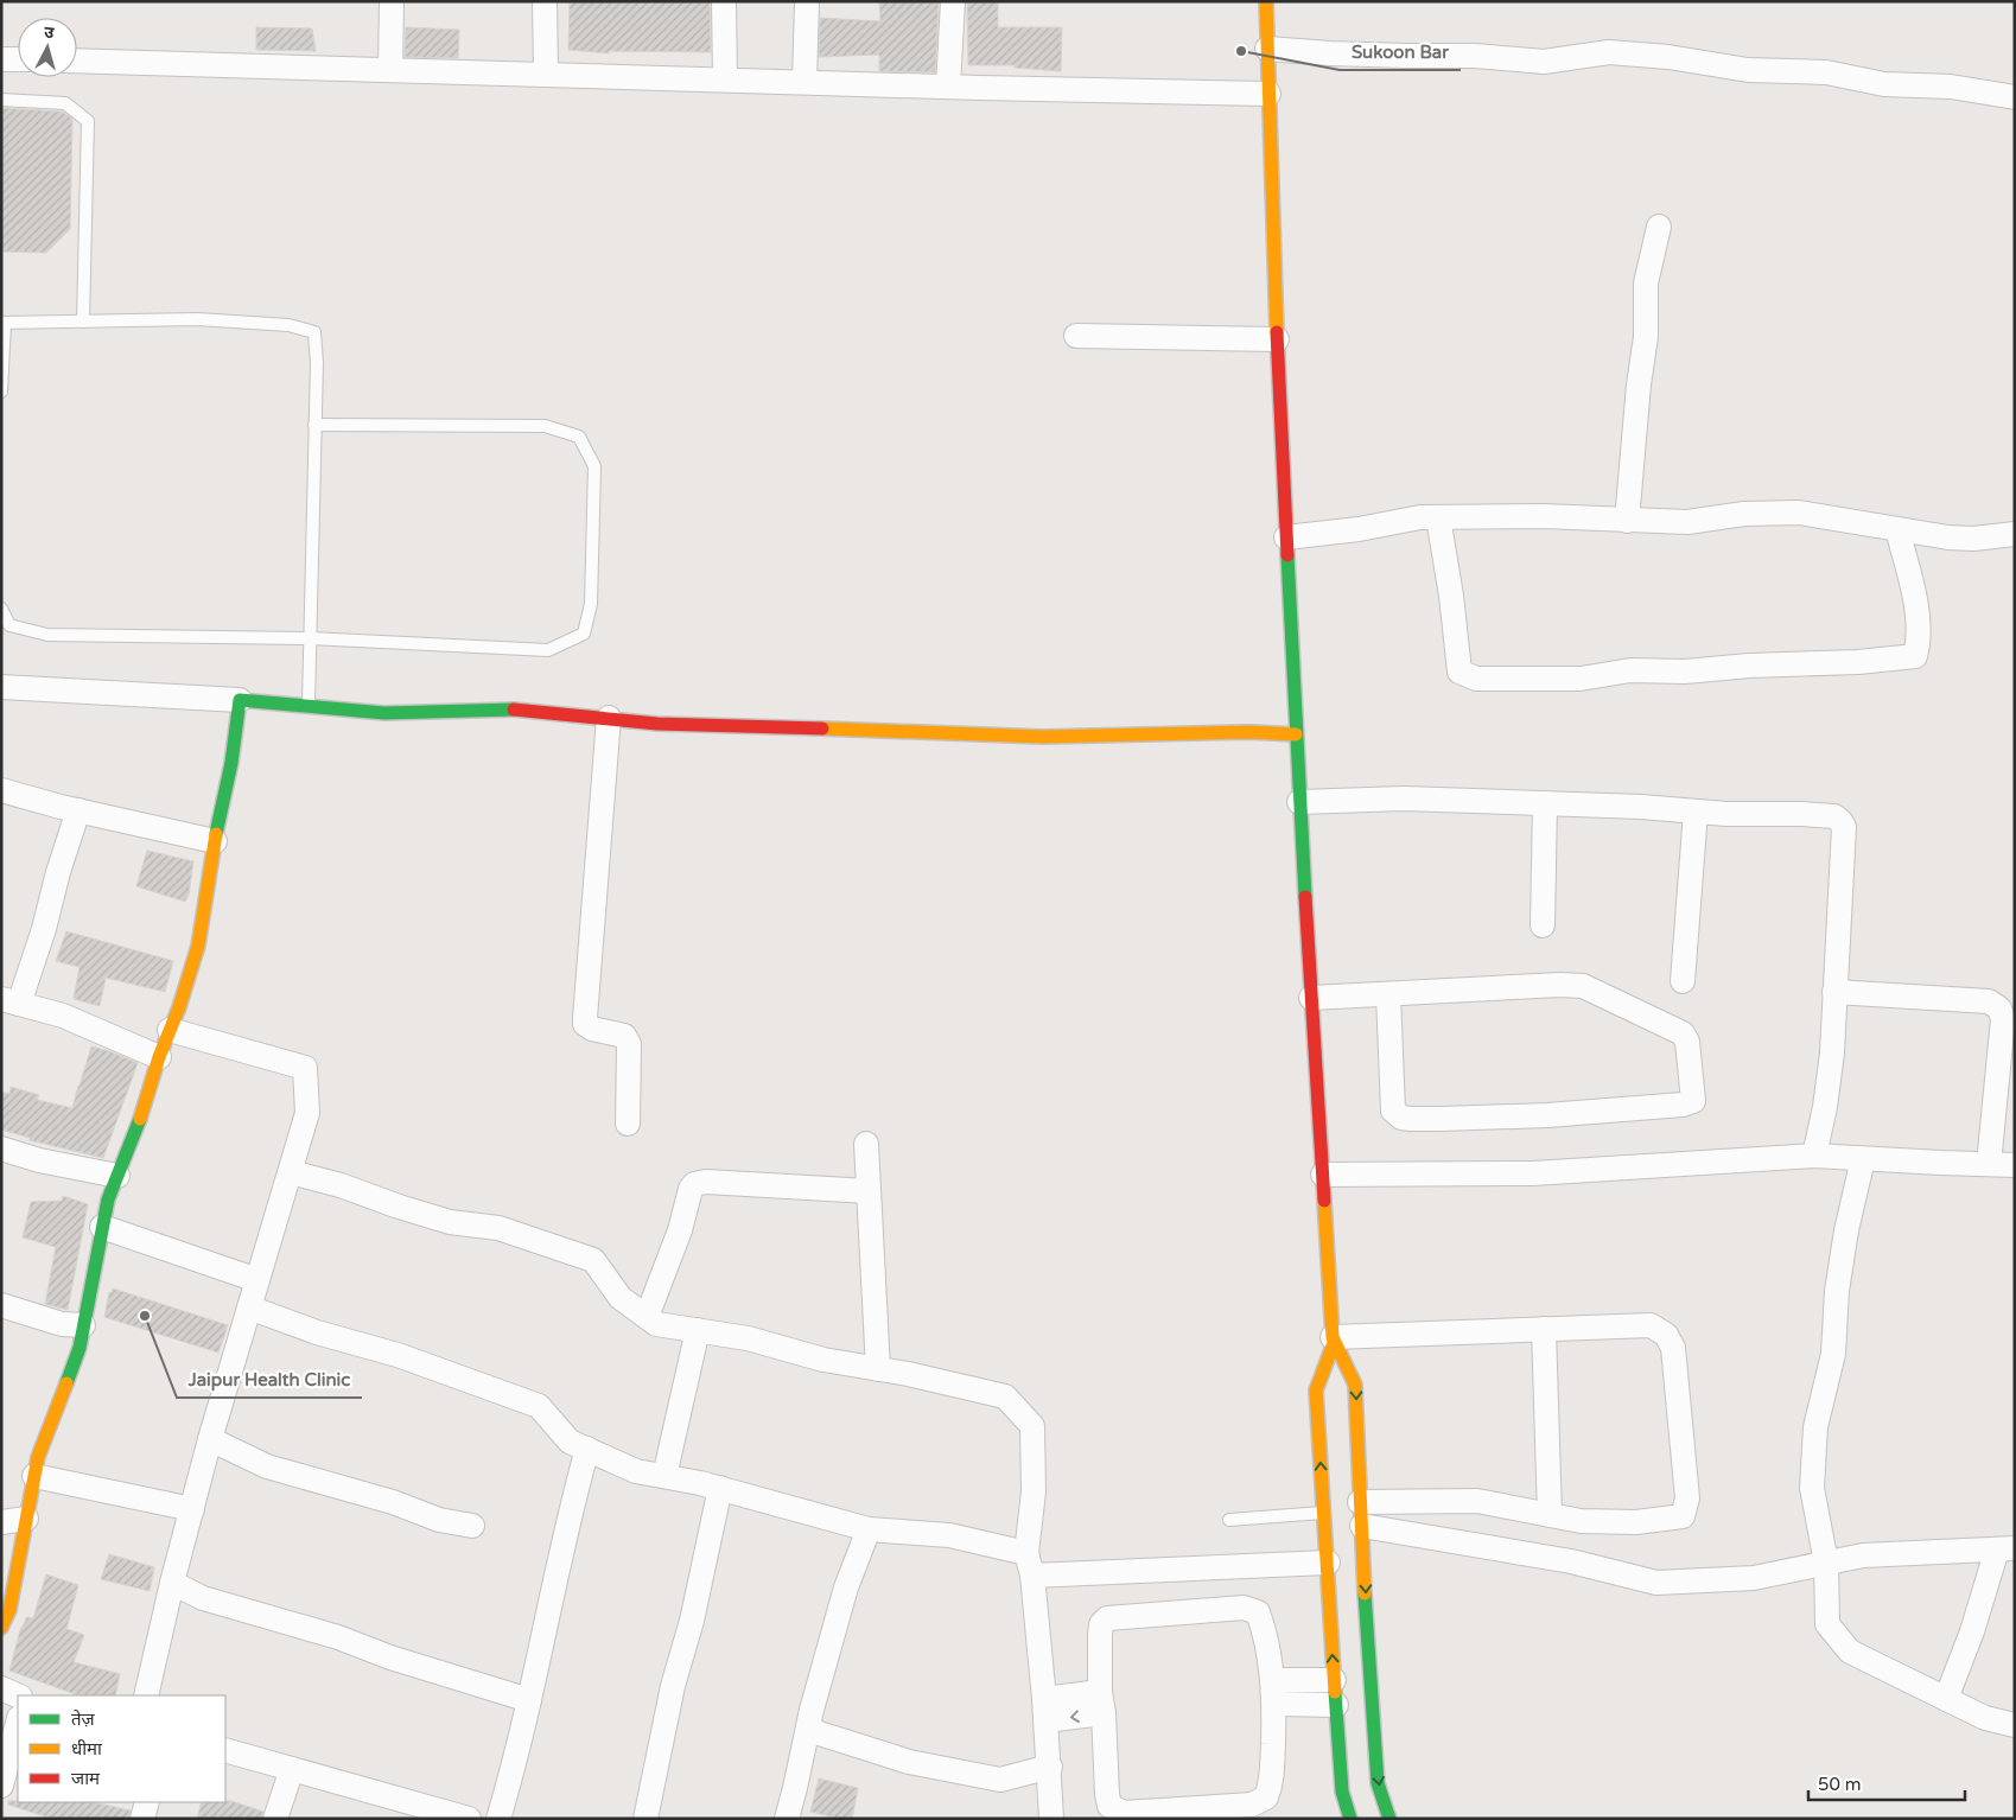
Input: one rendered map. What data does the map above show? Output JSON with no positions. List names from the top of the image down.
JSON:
{
  "places": ["Sukoon Bar", "Jaipur Health Clinic"],
  "legend": ["तेज़", "धीमा", "जाम"],
  "scale_bar": "50 m",
  "north": "top"
}
